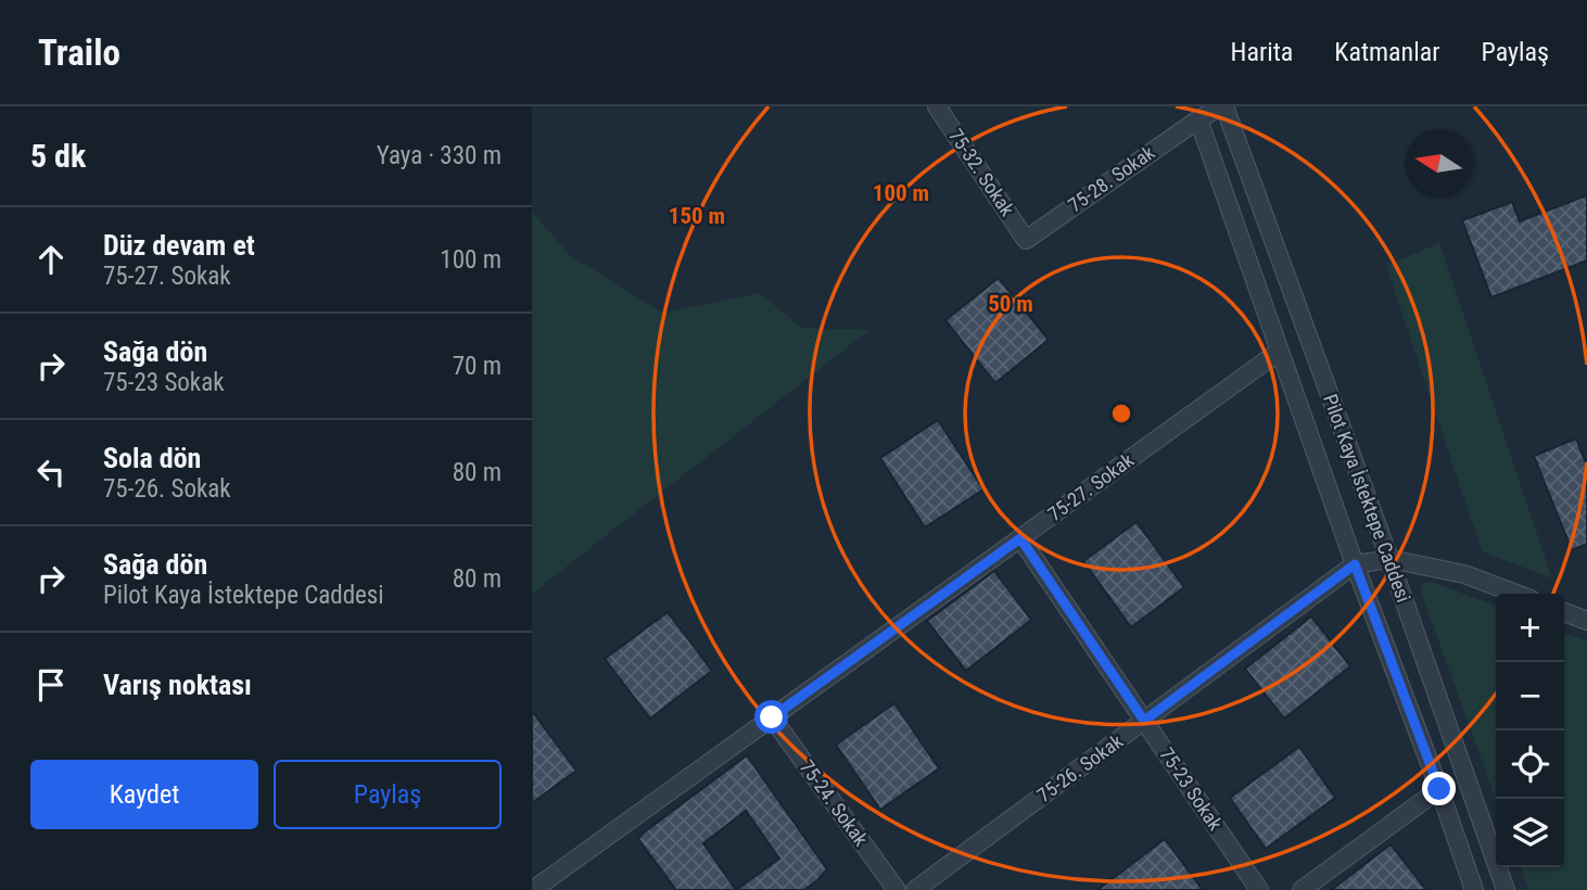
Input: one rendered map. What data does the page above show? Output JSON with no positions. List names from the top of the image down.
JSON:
{
  "streets": {
    "street": [
      "75-32. Sokak",
      "75-28. Sokak",
      "75-27. Sokak",
      "Pilot Kaya İstektepe Caddesi",
      "75-26. Sokak",
      "75-23 Sokak",
      "75-24. Sokak"
    ]
  },
  "crossings": [
    ["75-32. Sokak", "75-28. Sokak"],
    ["75-28. Sokak", "Pilot Kaya İstektepe Caddesi"],
    ["75-27. Sokak", "Pilot Kaya İstektepe Caddesi"],
    ["75-27. Sokak", "75-23 Sokak"],
    ["75-27. Sokak", "75-24. Sokak"],
    ["Pilot Kaya İstektepe Caddesi", "75-26. Sokak"],
    ["75-26. Sokak", "75-23 Sokak"]
  ],
  "north": "left",
  "page": {
    "header": "Trailo",
    "nav": ["Harita", "Katmanlar", "Paylaş"],
    "heading": ["5 dk", "Yaya · 330 m"],
    "list": [
      ["Düz devam et", "75-27. Sokak", "100 m"],
      ["Sağa dön", "75-23 Sokak", "70 m"],
      ["Sola dön", "75-26. Sokak", "80 m"],
      ["Sağa dön", "Pilot Kaya İstektepe Caddesi", "80 m"],
      "Varış noktası"
    ],
    "map_buttons": ["+", "−"],
    "buttons": ["Kaydet", "Paylaş"]
  },
  "rings": ["100 m", "150 m", "50 m"]
}
